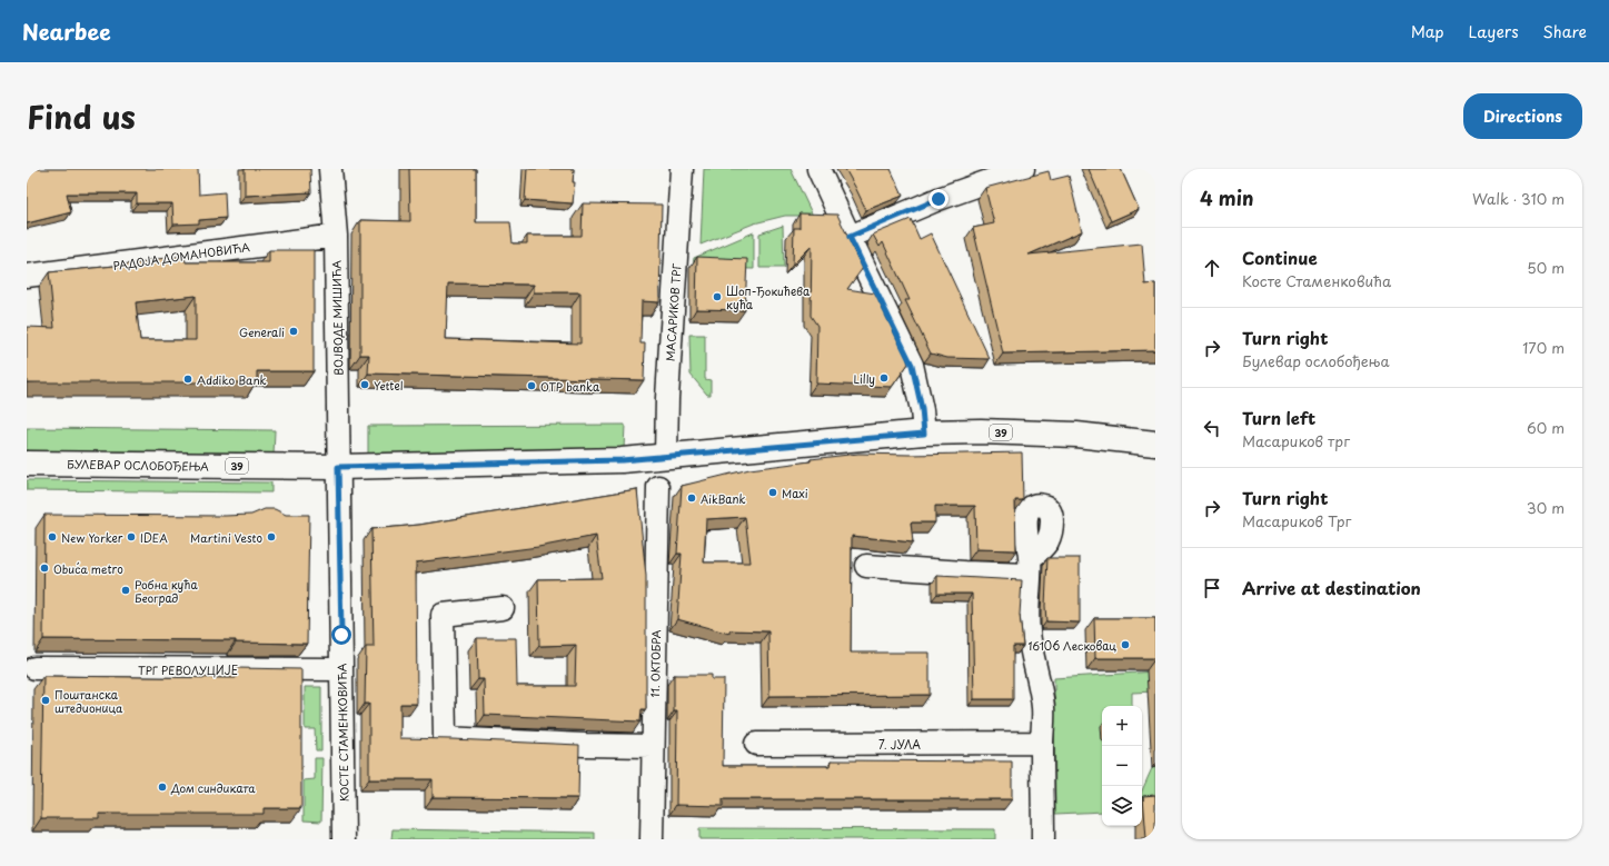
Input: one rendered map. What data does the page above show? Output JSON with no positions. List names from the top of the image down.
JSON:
{
  "streets": {
    "main road": ["39", "БУЛЕВАР ОСЛОБОЂЕЊА"],
    "street": [
      "РАДОЈА ДОМАНОВИЋА",
      "МАСАРИКОВ ТРГ",
      "ВОЈВОДЕ МИШИЋА",
      "11. ОКТОБРА",
      "ТРГ РЕВОЛУЦИЈЕ",
      "КОСТЕ СТАМЕНКОВИЋА",
      "7. ЈУЛА"
    ]
  },
  "crossings": [
    ["РАДОЈА ДОМАНОВИЋА", "ВОЈВОДЕ МИШИЋА"],
    ["МАСАРИКОВ ТРГ", "БУЛЕВАР ОСЛОБОЂЕЊА"],
    ["ВОЈВОДЕ МИШИЋА", "БУЛЕВАР ОСЛОБОЂЕЊА"],
    ["ВОЈВОДЕ МИШИЋА", "КОСТЕ СТАМЕНКОВИЋА"],
    ["БУЛЕВАР ОСЛОБОЂЕЊА", "КОСТЕ СТАМЕНКОВИЋА"],
    ["ТРГ РЕВОЛУЦИЈЕ", "КОСТЕ СТАМЕНКОВИЋА"]
  ],
  "places": [
    "Шоп-Ђокићева кућа",
    "Generali",
    "Lilly",
    "Addiko Bank",
    "Yettel",
    "OTP banka",
    "Maxi",
    "AikBank",
    "New Yorker",
    "IDEA",
    "Martini Vesto",
    "Obuća metro",
    "Робна кућа Београд",
    "16106 Лесковац",
    "Поштанска штедионица",
    "Дом синдиката"
  ],
  "page": {
    "header": "Nearbee",
    "nav": ["Map", "Layers", "Share"],
    "title": "Find us",
    "buttons": "Directions",
    "heading": ["4 min", "Walk · 310 m"],
    "list": [
      ["Continue", "Косте Стаменковића", "50 m"],
      ["Turn right", "Булевар ослобођења", "170 m"],
      ["Turn left", "Масариков трг", "60 m"],
      ["Turn right", "Масариков Трг", "30 m"],
      "Arrive at destination"
    ],
    "map_buttons": ["+", "−"]
  }
}
